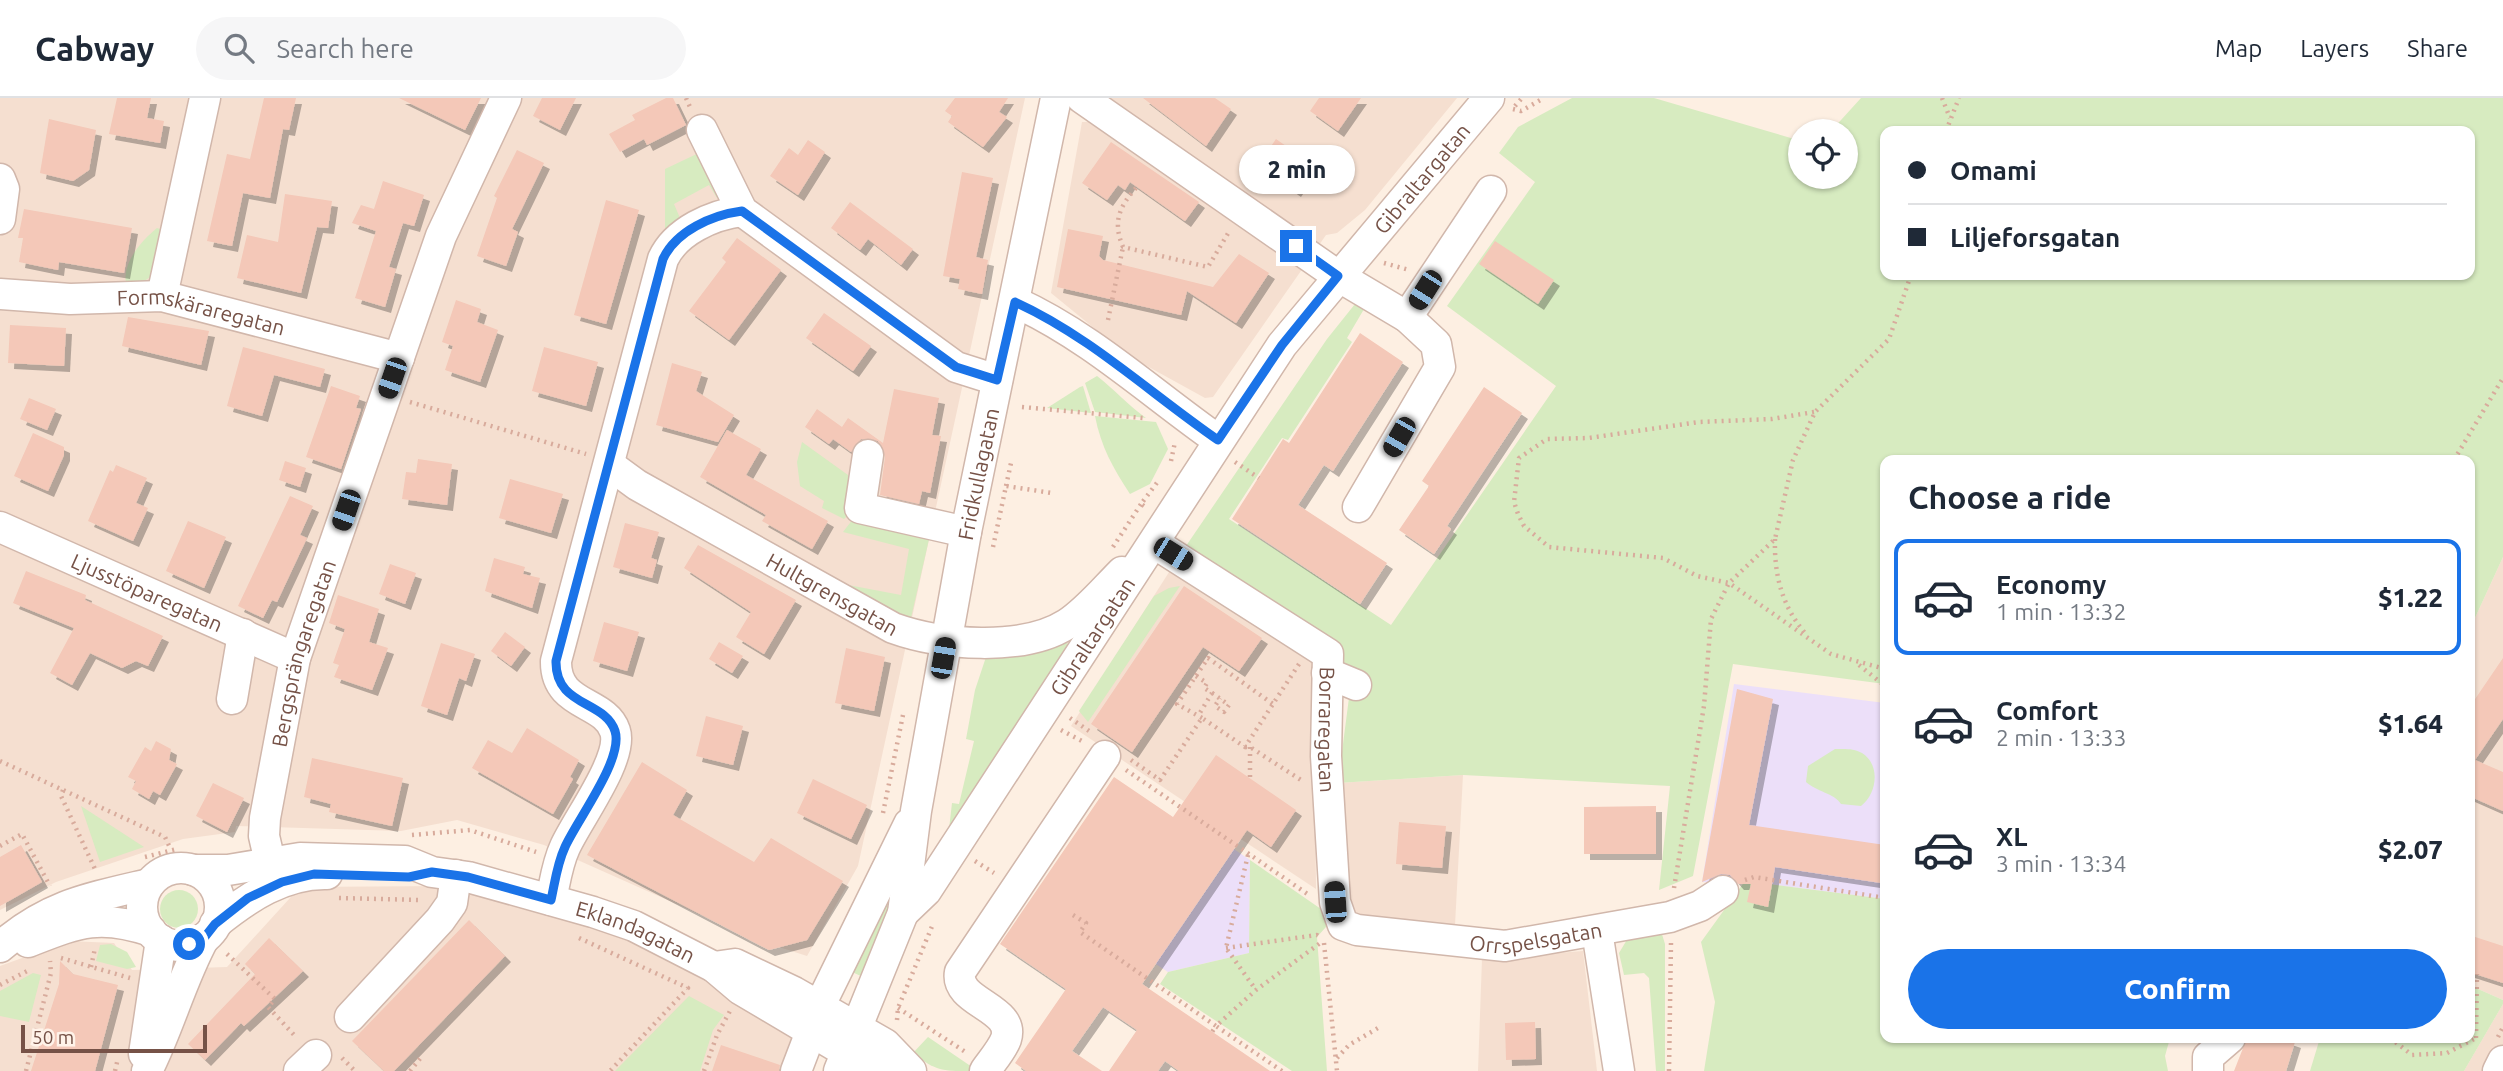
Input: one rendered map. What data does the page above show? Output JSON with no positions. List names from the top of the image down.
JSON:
{
  "streets": {
    "street": [
      "Gibraltargatan",
      "Formskäraregatan",
      "Fridkullagatan",
      "Ljusstöparegatan",
      "Hultgrensgatan",
      "Bergsprängaregatan",
      "Borraregatan",
      "Eklandagatan",
      "Orrspelsgatan"
    ]
  },
  "crossings": [
    ["Gibraltargatan", "Fridkullagatan"],
    ["Gibraltargatan", "Hultgrensgatan"],
    ["Gibraltargatan", "Borraregatan"],
    ["Gibraltargatan", "Eklandagatan"],
    ["Formskäraregatan", "Bergsprängaregatan"],
    ["Fridkullagatan", "Hultgrensgatan"],
    ["Ljusstöparegatan", "Bergsprängaregatan"],
    ["Hultgrensgatan", "Borraregatan"],
    ["Bergsprängaregatan", "Eklandagatan"],
    ["Borraregatan", "Orrspelsgatan"]
  ],
  "scale_bar": "50 m",
  "page": {
    "header": "Cabway",
    "search": "Search here",
    "nav": ["Map", "Layers", "Share"],
    "banner": ["Omami", "Liljeforsgatan"],
    "bubble": "2 min",
    "heading": "Choose a ride",
    "list": [
      {
        "name": "Economy",
        "note": "1 min · 13:32",
        "value": "$1.22"
      },
      {
        "name": "Comfort",
        "note": "2 min · 13:33",
        "value": "$1.64"
      },
      {
        "name": "XL",
        "note": "3 min · 13:34",
        "value": "$2.07"
      }
    ],
    "buttons": "Confirm",
    "scale": "50 m"
  }
}
